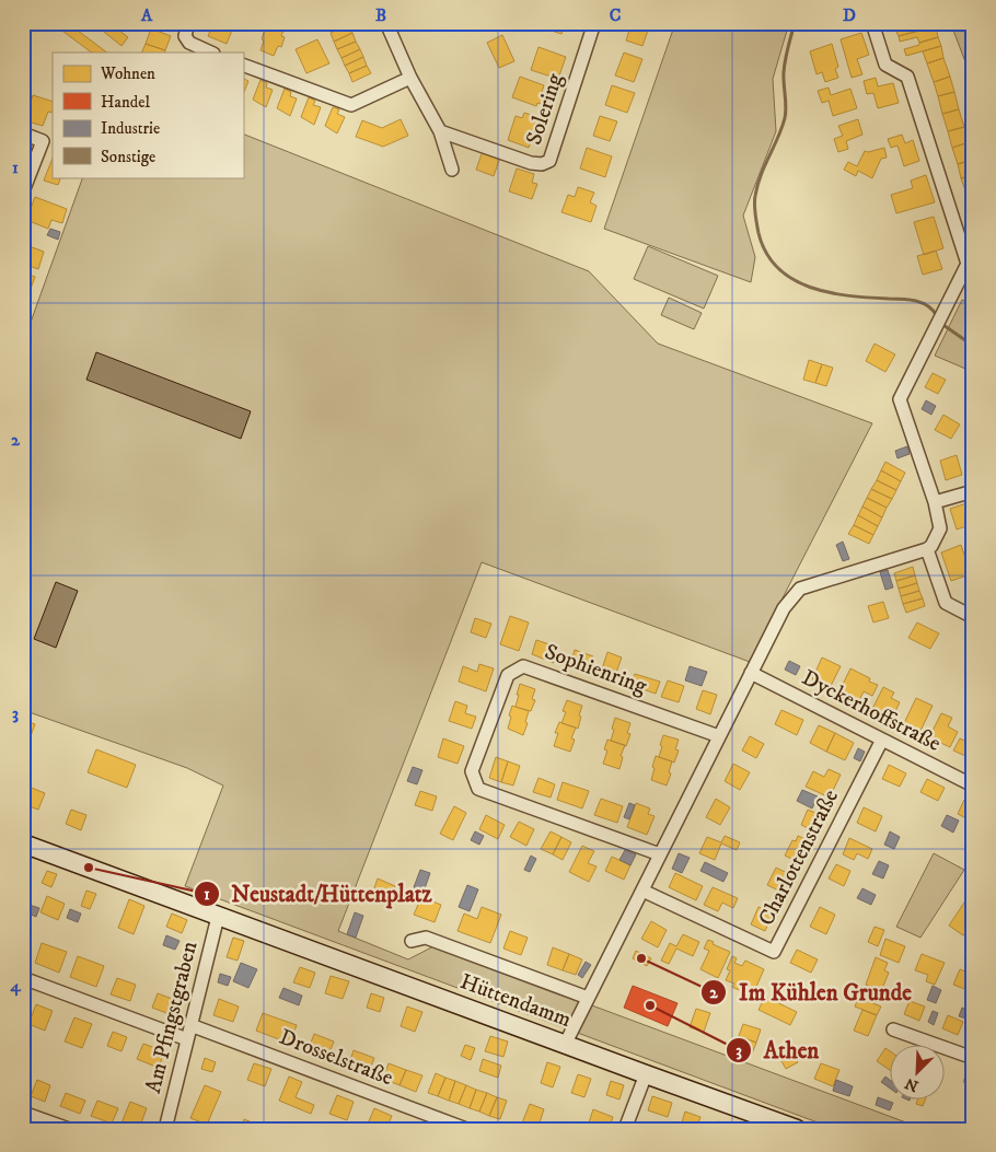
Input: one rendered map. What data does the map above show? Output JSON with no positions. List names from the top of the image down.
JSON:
{
  "streets": {
    "street": [
      "Solering",
      "Sophienring",
      "Dyckerhoffstraße",
      "Charlottenstraße",
      "Hüttendamm",
      "Am Pfingstgraben",
      "Drosselstraße"
    ]
  },
  "crossings": [
    ["Dyckerhoffstraße", "Charlottenstraße"],
    ["Hüttendamm", "Am Pfingstgraben"],
    ["Am Pfingstgraben", "Drosselstraße"]
  ],
  "places": ["Neustadt/Hüttenplatz", "Im Kühlen Grunde", "Athen"],
  "legend": [
    "Wohnen",
    "Handel",
    "Industrie",
    "Sonstige"
  ],
  "north": "bottom left",
  "grid": {
    "columns": [
      "A",
      "B",
      "C",
      "D"
    ],
    "rows": [
      "1",
      "2",
      "3",
      "4"
    ]
  }
}
